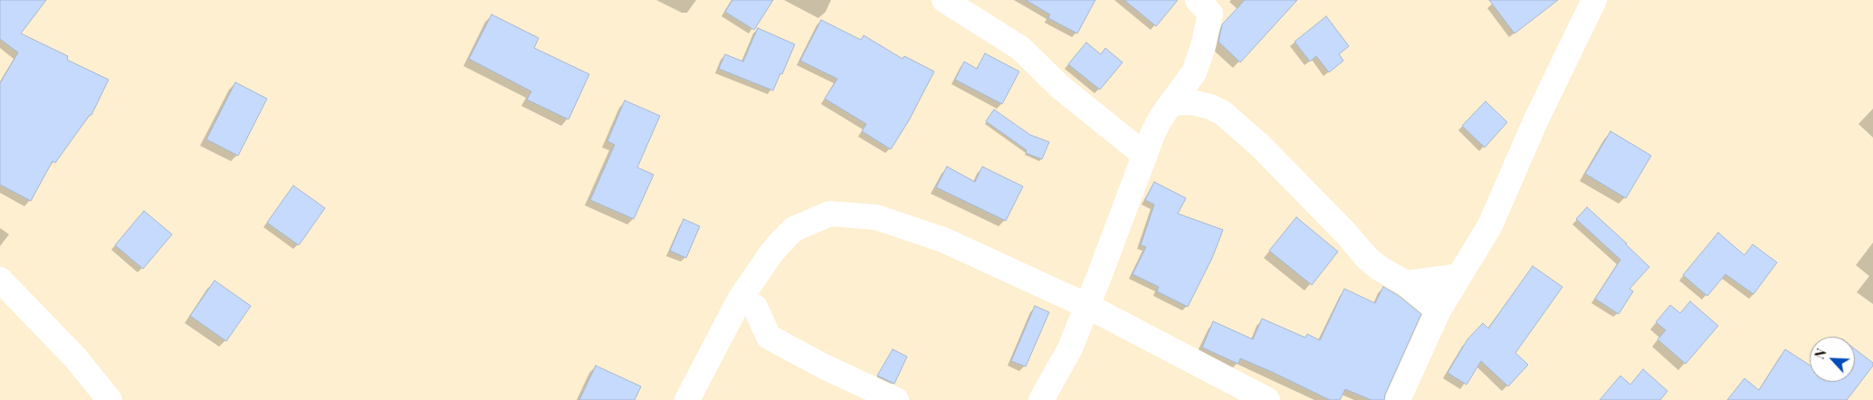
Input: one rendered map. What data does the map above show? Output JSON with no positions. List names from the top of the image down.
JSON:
{
  "north": "top left"
}
